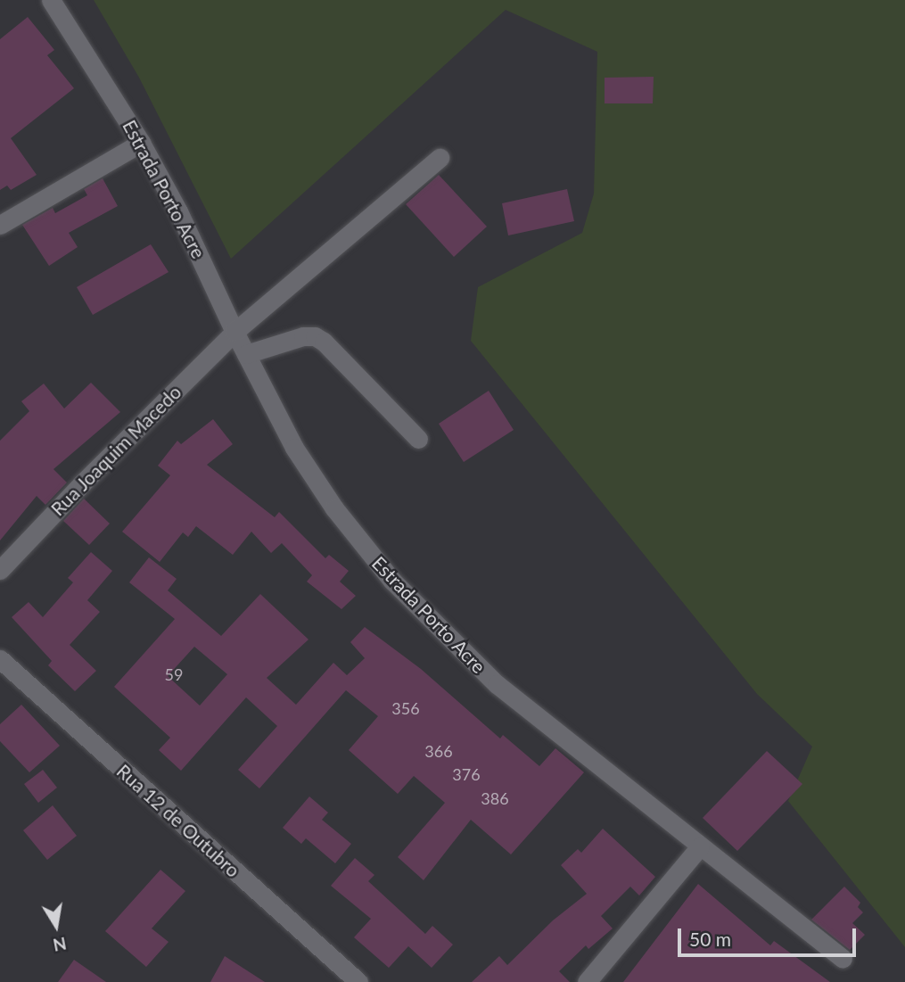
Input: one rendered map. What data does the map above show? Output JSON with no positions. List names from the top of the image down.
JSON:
{
  "streets": {
    "street": ["Estrada Porto Acre", "Rua Joaquim Macedo", "Rua 12 de Outubro"]
  },
  "crossings": [
    ["Estrada Porto Acre", "Rua Joaquim Macedo"]
  ],
  "house_numbers": [
    "59",
    "356",
    "366",
    "376",
    "386"
  ],
  "scale_bar": "50 m",
  "north": "bottom"
}
